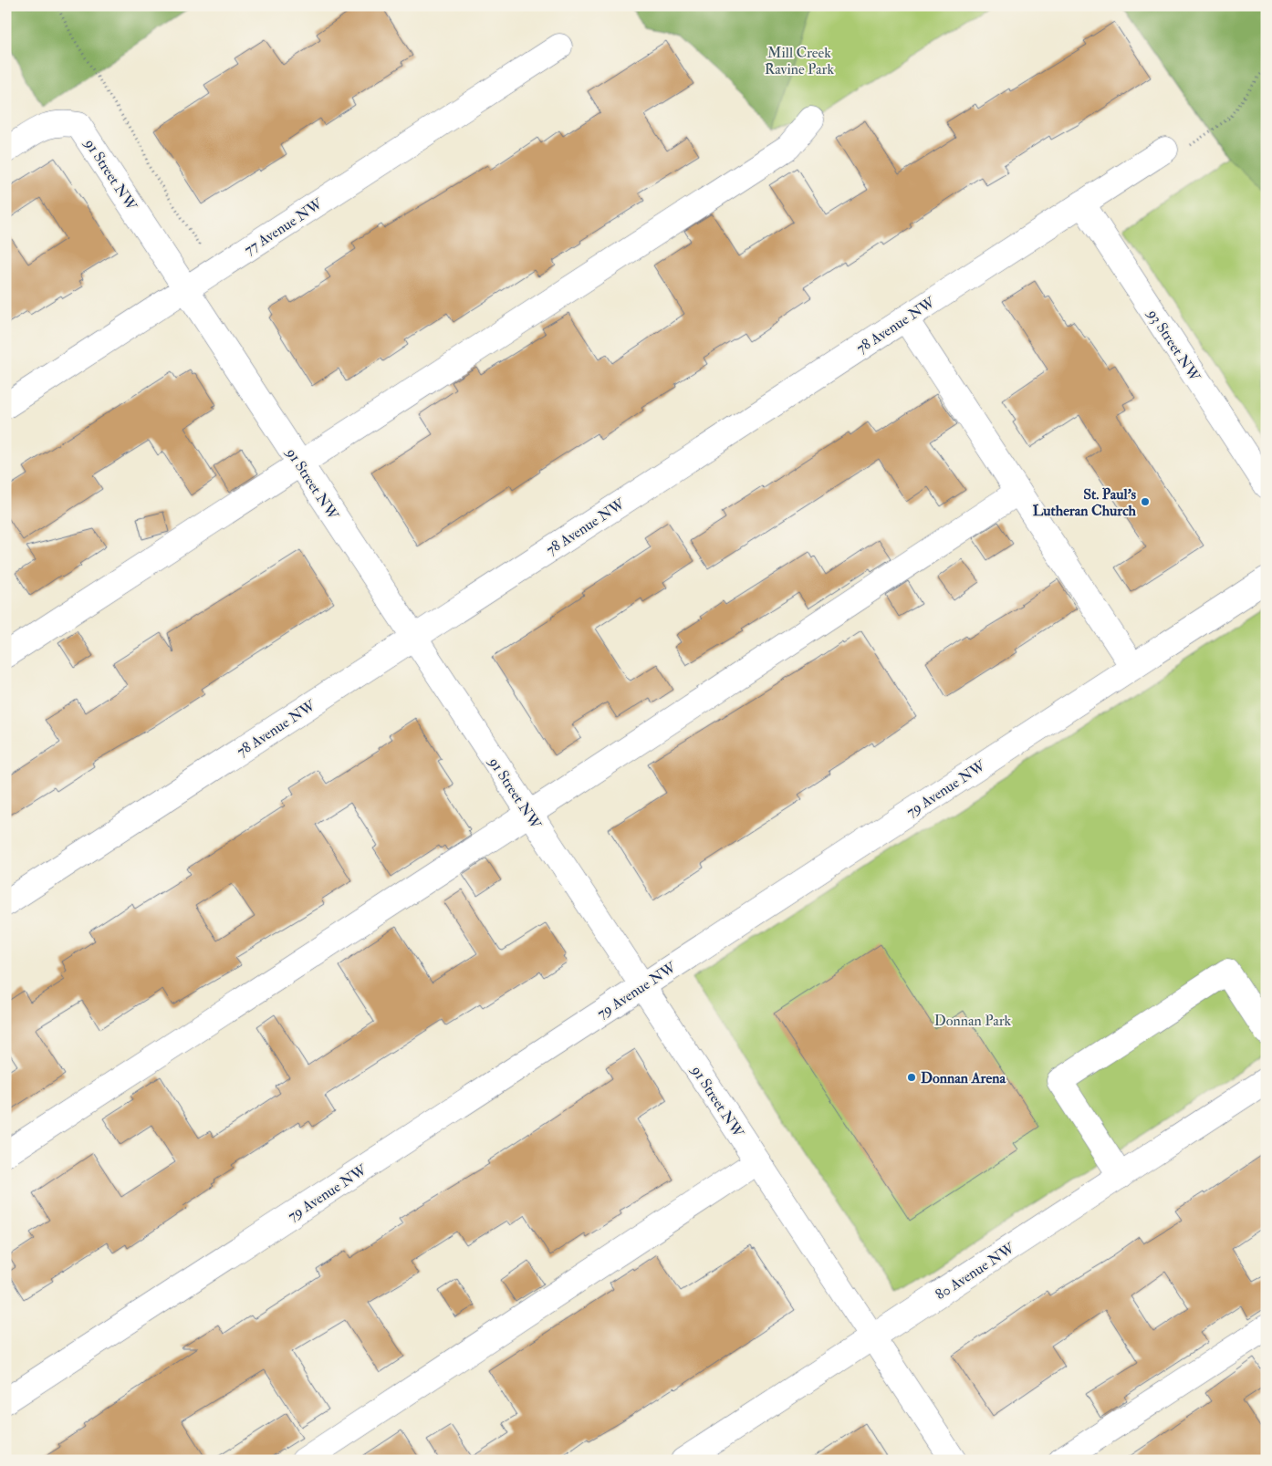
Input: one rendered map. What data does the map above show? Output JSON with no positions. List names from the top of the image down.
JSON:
{
  "streets": {
    "street": [
      "91 Street NW",
      "77 Avenue NW",
      "78 Avenue NW",
      "93 Street NW",
      "79 Avenue NW",
      "80 Avenue NW"
    ]
  },
  "crossings": [
    ["91 Street NW", "77 Avenue NW"],
    ["91 Street NW", "78 Avenue NW"],
    ["91 Street NW", "79 Avenue NW"],
    ["91 Street NW", "80 Avenue NW"],
    ["78 Avenue NW", "93 Street NW"]
  ],
  "parks": ["Mill Creek Ravine Park", "Donnan Park"],
  "places": ["St. Paul's Lutheran Church", "Donnan Arena"]
}
